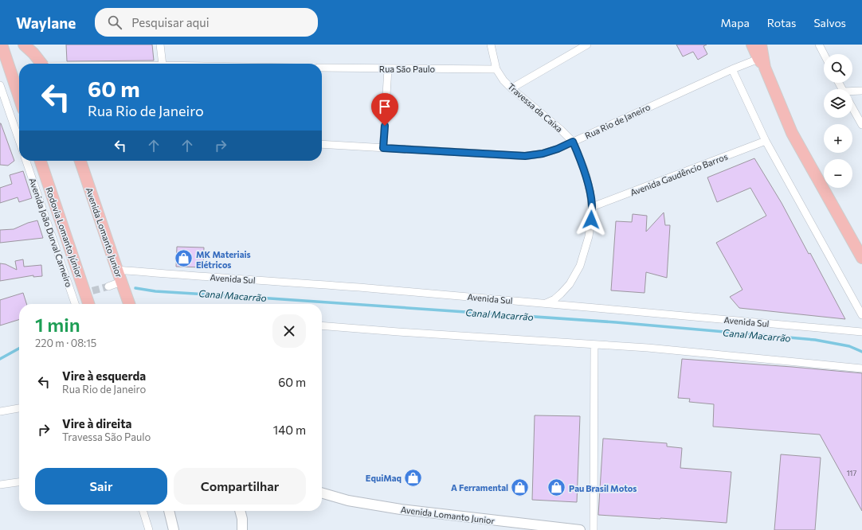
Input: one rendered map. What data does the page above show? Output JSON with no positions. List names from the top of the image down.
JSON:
{
  "streets": {
    "highway": ["Rodovia Lomanto Júnior", "Avenida Lomanto Junior"],
    "street": [
      "Rua São Paulo",
      "Travessa da Caixa",
      "Rua Rio de Janeiro",
      "Avenida Gaudêncio Barros",
      "Avenida João Durval Carneiro",
      "Avenida Sul"
    ]
  },
  "crossings": [
    ["Rua São Paulo", "Travessa da Caixa"],
    ["Travessa da Caixa", "Rua Rio de Janeiro"],
    ["Travessa da Caixa", "Avenida Gaudêncio Barros"],
    ["Travessa da Caixa", "Avenida Sul"],
    ["Avenida Lomanto Junior", "Avenida Sul"]
  ],
  "water": ["Canal Macarrão"],
  "places": {
    "shop": [
      "MK Materiais Elétricos",
      "EquiMaq",
      "A Ferramental",
      "Pau Brasil Motos"
    ]
  },
  "house_numbers": ["117"],
  "page": {
    "header": "Waylane",
    "search": "Pesquisar aqui",
    "nav": ["Mapa", "Rotas", "Salvos"],
    "map_buttons": ["+", "−"],
    "turn": ["60 m", "Rua Rio de Janeiro"],
    "heading": ["1 min", "220 m · 08:15"],
    "list": [
      {
        "name": "Vire à esquerda",
        "note": "Rua Rio de Janeiro",
        "value": "60 m"
      },
      {
        "name": "Vire à direita",
        "note": "Travessa São Paulo",
        "value": "140 m"
      }
    ],
    "buttons": ["Sair", "Compartilhar"]
  }
}
